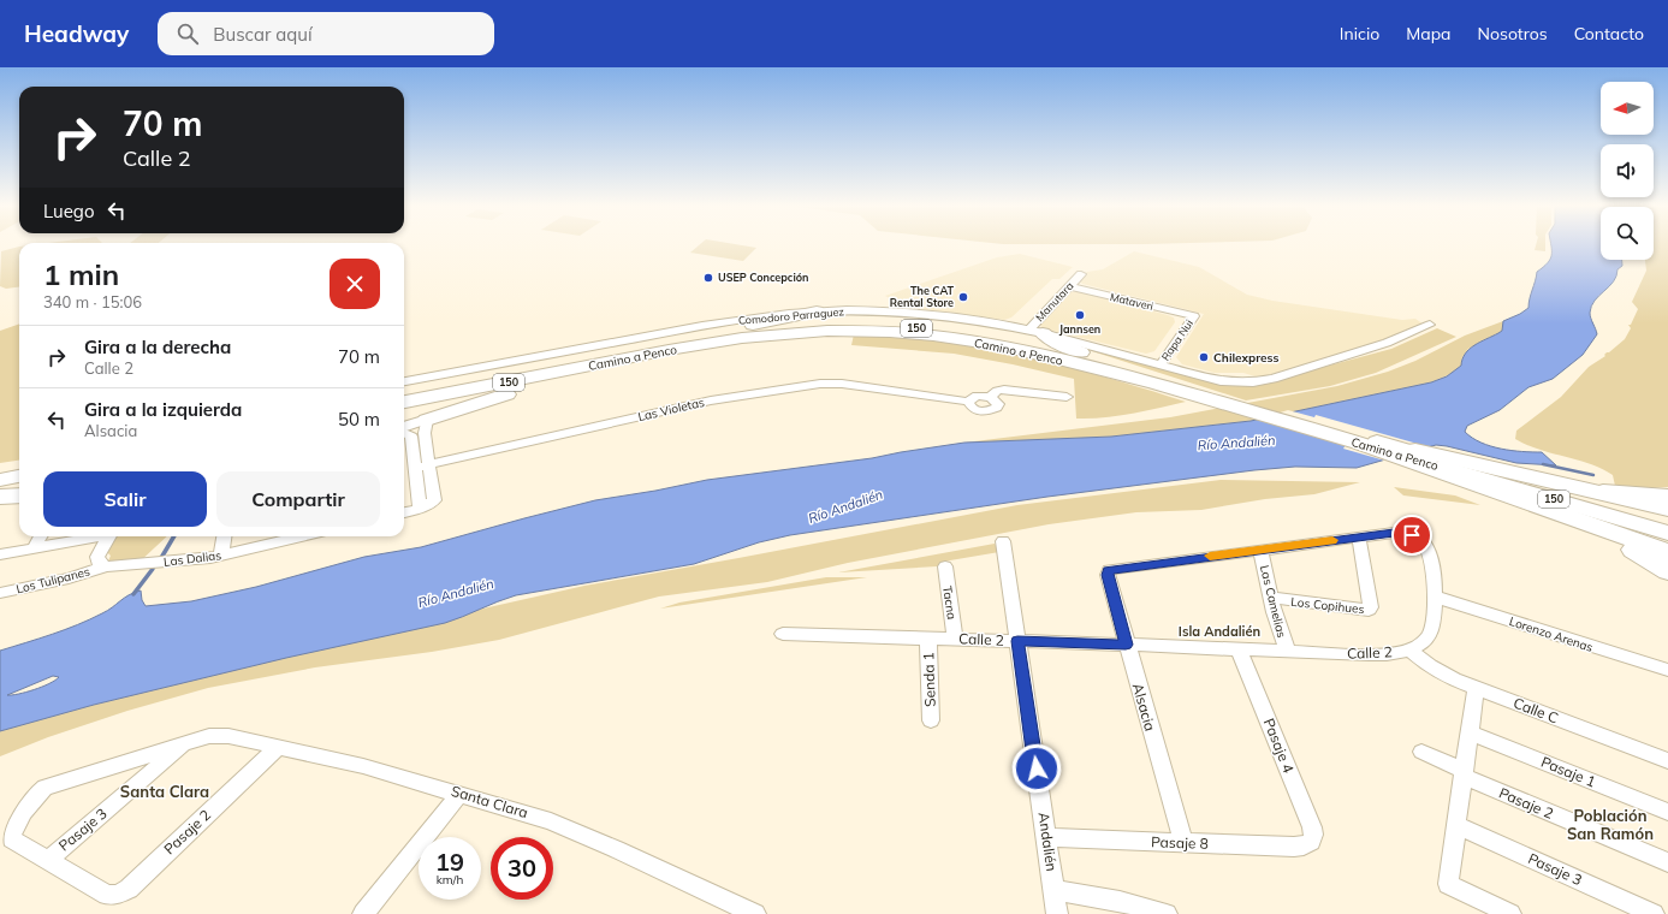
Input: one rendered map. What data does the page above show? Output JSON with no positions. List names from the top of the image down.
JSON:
{
  "streets": {
    "highway": ["150", "Camino a Penco"],
    "street": [
      "Manutara",
      "Mataveri",
      "Comodoro Parraguez",
      "Rapa Nui",
      "Las Violetas",
      "Las Dalias",
      "Los Tulipanes",
      "Las Camelias",
      "Tacna",
      "Los Copihues",
      "Lorenzo Arenas",
      "Calle 2",
      "Senda 1",
      "Alsacia",
      "Calle C",
      "Pasaje 4",
      "Pasaje 1",
      "Santa Clara",
      "Pasaje 2",
      "Pasaje 3",
      "Andalién",
      "Pasaje 8"
    ]
  },
  "crossings": [
    ["Manutara", "Mataveri"],
    ["Manutara", "Comodoro Parraguez"],
    ["Mataveri", "Rapa Nui"],
    ["150", "Camino a Penco"],
    ["Rapa Nui", "Camino a Penco"],
    ["Las Dalias", "Los Tulipanes"],
    ["Las Camelias", "Los Copihues"],
    ["Las Camelias", "Calle 2"],
    ["Las Camelias", "Alsacia"],
    ["Tacna", "Calle 2"],
    ["Calle 2", "Senda 1"],
    ["Calle 2", "Alsacia"],
    ["Calle 2", "Calle C"],
    ["Calle 2", "Pasaje 4"],
    ["Calle 2", "Andalién"],
    ["Alsacia", "Pasaje 8"],
    ["Pasaje 4", "Pasaje 8"],
    ["Santa Clara", "Pasaje 2"],
    ["Santa Clara", "Pasaje 3"],
    ["Pasaje 2", "Pasaje 3"],
    ["Andalién", "Pasaje 8"]
  ],
  "districts": ["Isla Andalién", "Santa Clara", "Población San Ramón"],
  "water": ["Río Andalién"],
  "places": [
    "USEP Concepción",
    "The CAT Rental Store",
    "Jannsen",
    "Chilexpress"
  ],
  "north": "left",
  "page": {
    "header": "Headway",
    "search": "Buscar aquí",
    "nav": [
      "Inicio",
      "Mapa",
      "Nosotros",
      "Contacto"
    ],
    "turn": ["70 m", "Calle 2"],
    "then": "Luego",
    "heading": ["1 min", "340 m · 15:06"],
    "list": [
      {
        "name": "Gira a la derecha",
        "note": "Calle 2",
        "value": "70 m"
      },
      {
        "name": "Gira a la izquierda",
        "note": "Alsacia",
        "value": "50 m"
      }
    ],
    "buttons": ["Salir", "Compartir"],
    "speed": "19 km/h",
    "limit": "30"
  }
}
